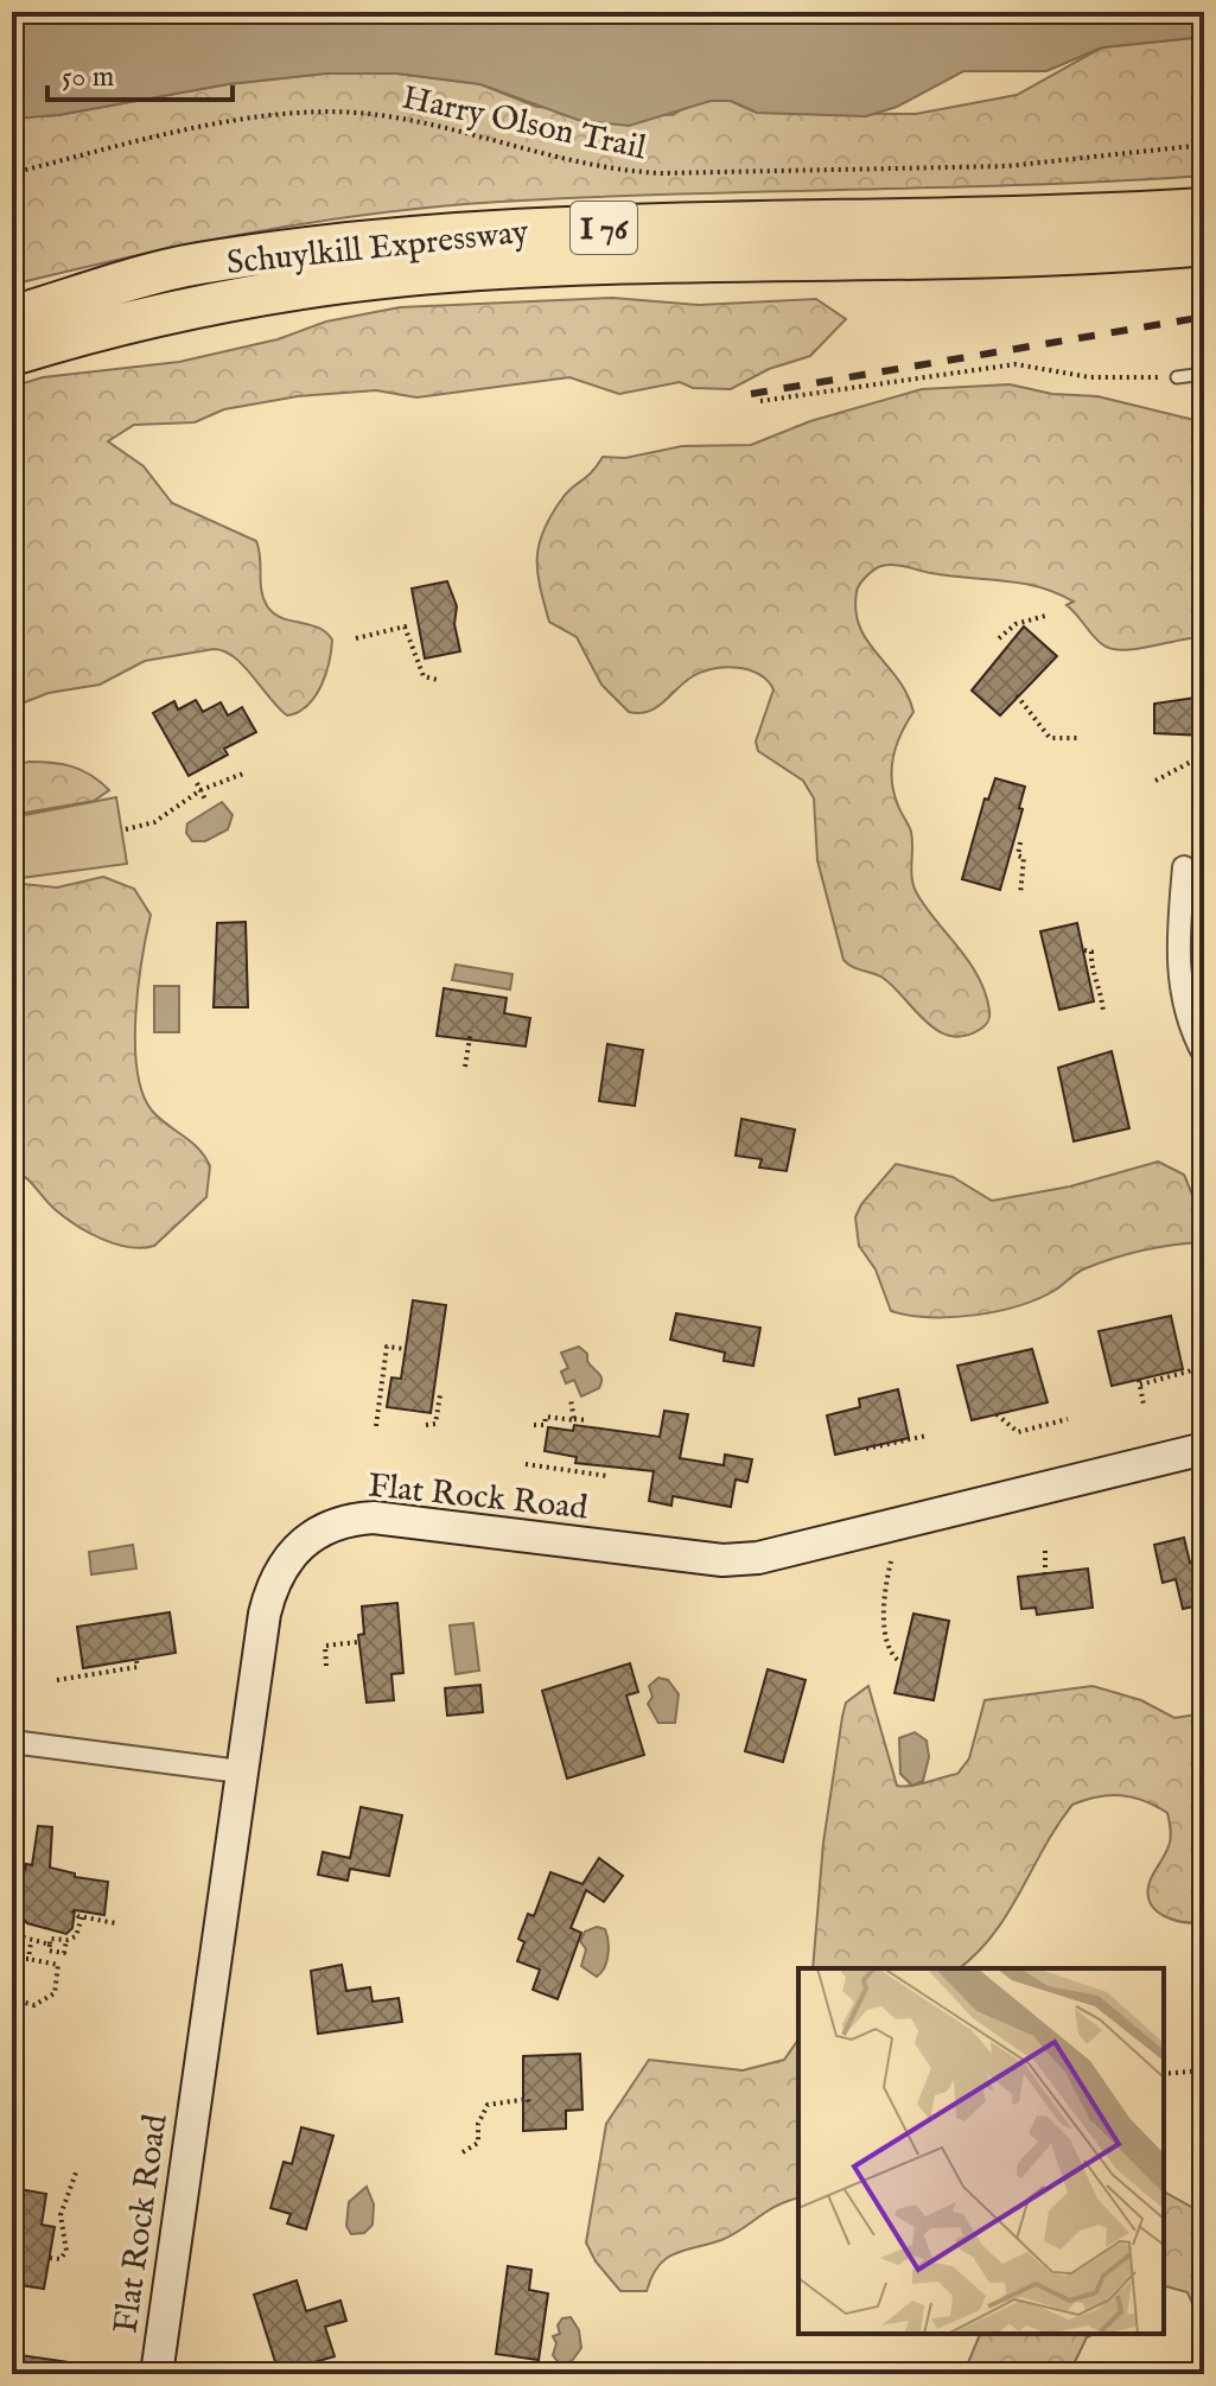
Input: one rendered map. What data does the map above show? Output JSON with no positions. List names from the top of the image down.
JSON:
{
  "streets": {
    "highway": ["I 76", "Schuylkill Expressway"],
    "street": ["Flat Rock Road"],
    "path": ["Harry Olson Trail"]
  },
  "scale_bar": "50 m"
}
